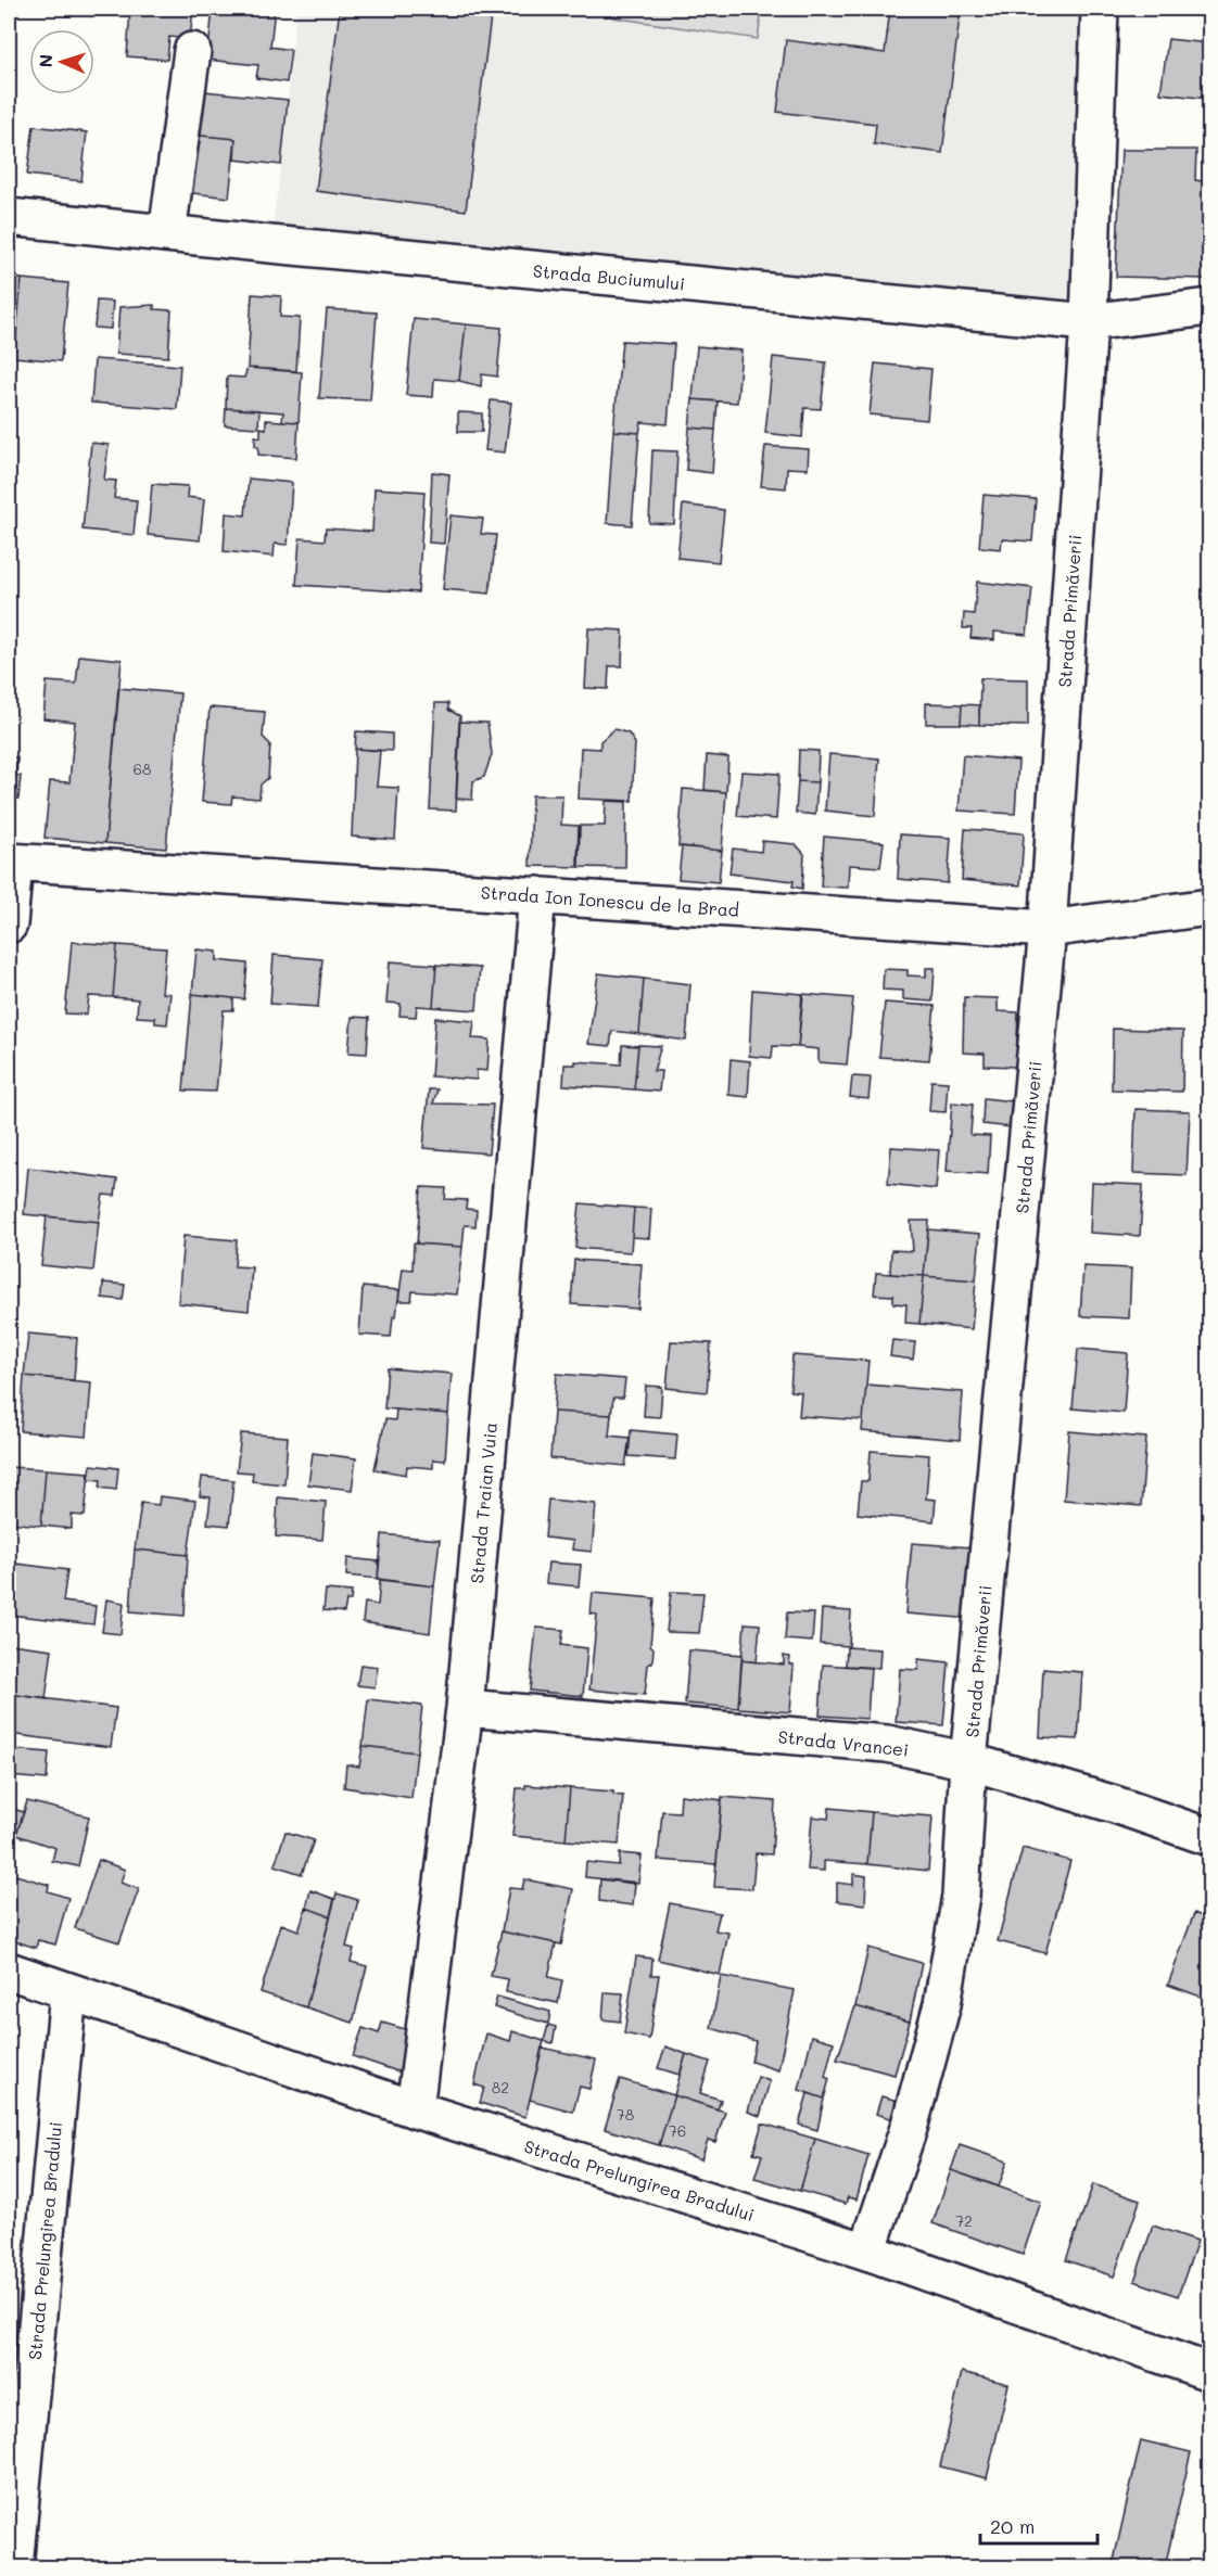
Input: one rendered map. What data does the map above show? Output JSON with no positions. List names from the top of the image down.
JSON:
{
  "streets": {
    "street": [
      "Strada Buciumului",
      "Strada Primăverii",
      "Strada Ion Ionescu de la Brad",
      "Strada Traian Vuia",
      "Strada Vrancei",
      "Strada Prelungirea Bradului"
    ]
  },
  "crossings": [
    ["Strada Buciumului", "Strada Primăverii"],
    ["Strada Primăverii", "Strada Ion Ionescu de la Brad"],
    ["Strada Primăverii", "Strada Vrancei"],
    ["Strada Primăverii", "Strada Prelungirea Bradului"],
    ["Strada Ion Ionescu de la Brad", "Strada Traian Vuia"],
    ["Strada Traian Vuia", "Strada Vrancei"],
    ["Strada Traian Vuia", "Strada Prelungirea Bradului"]
  ],
  "house_numbers": [
    "68",
    "82",
    "78",
    "76",
    "72"
  ],
  "scale_bar": "20 m",
  "north": "left"
}
